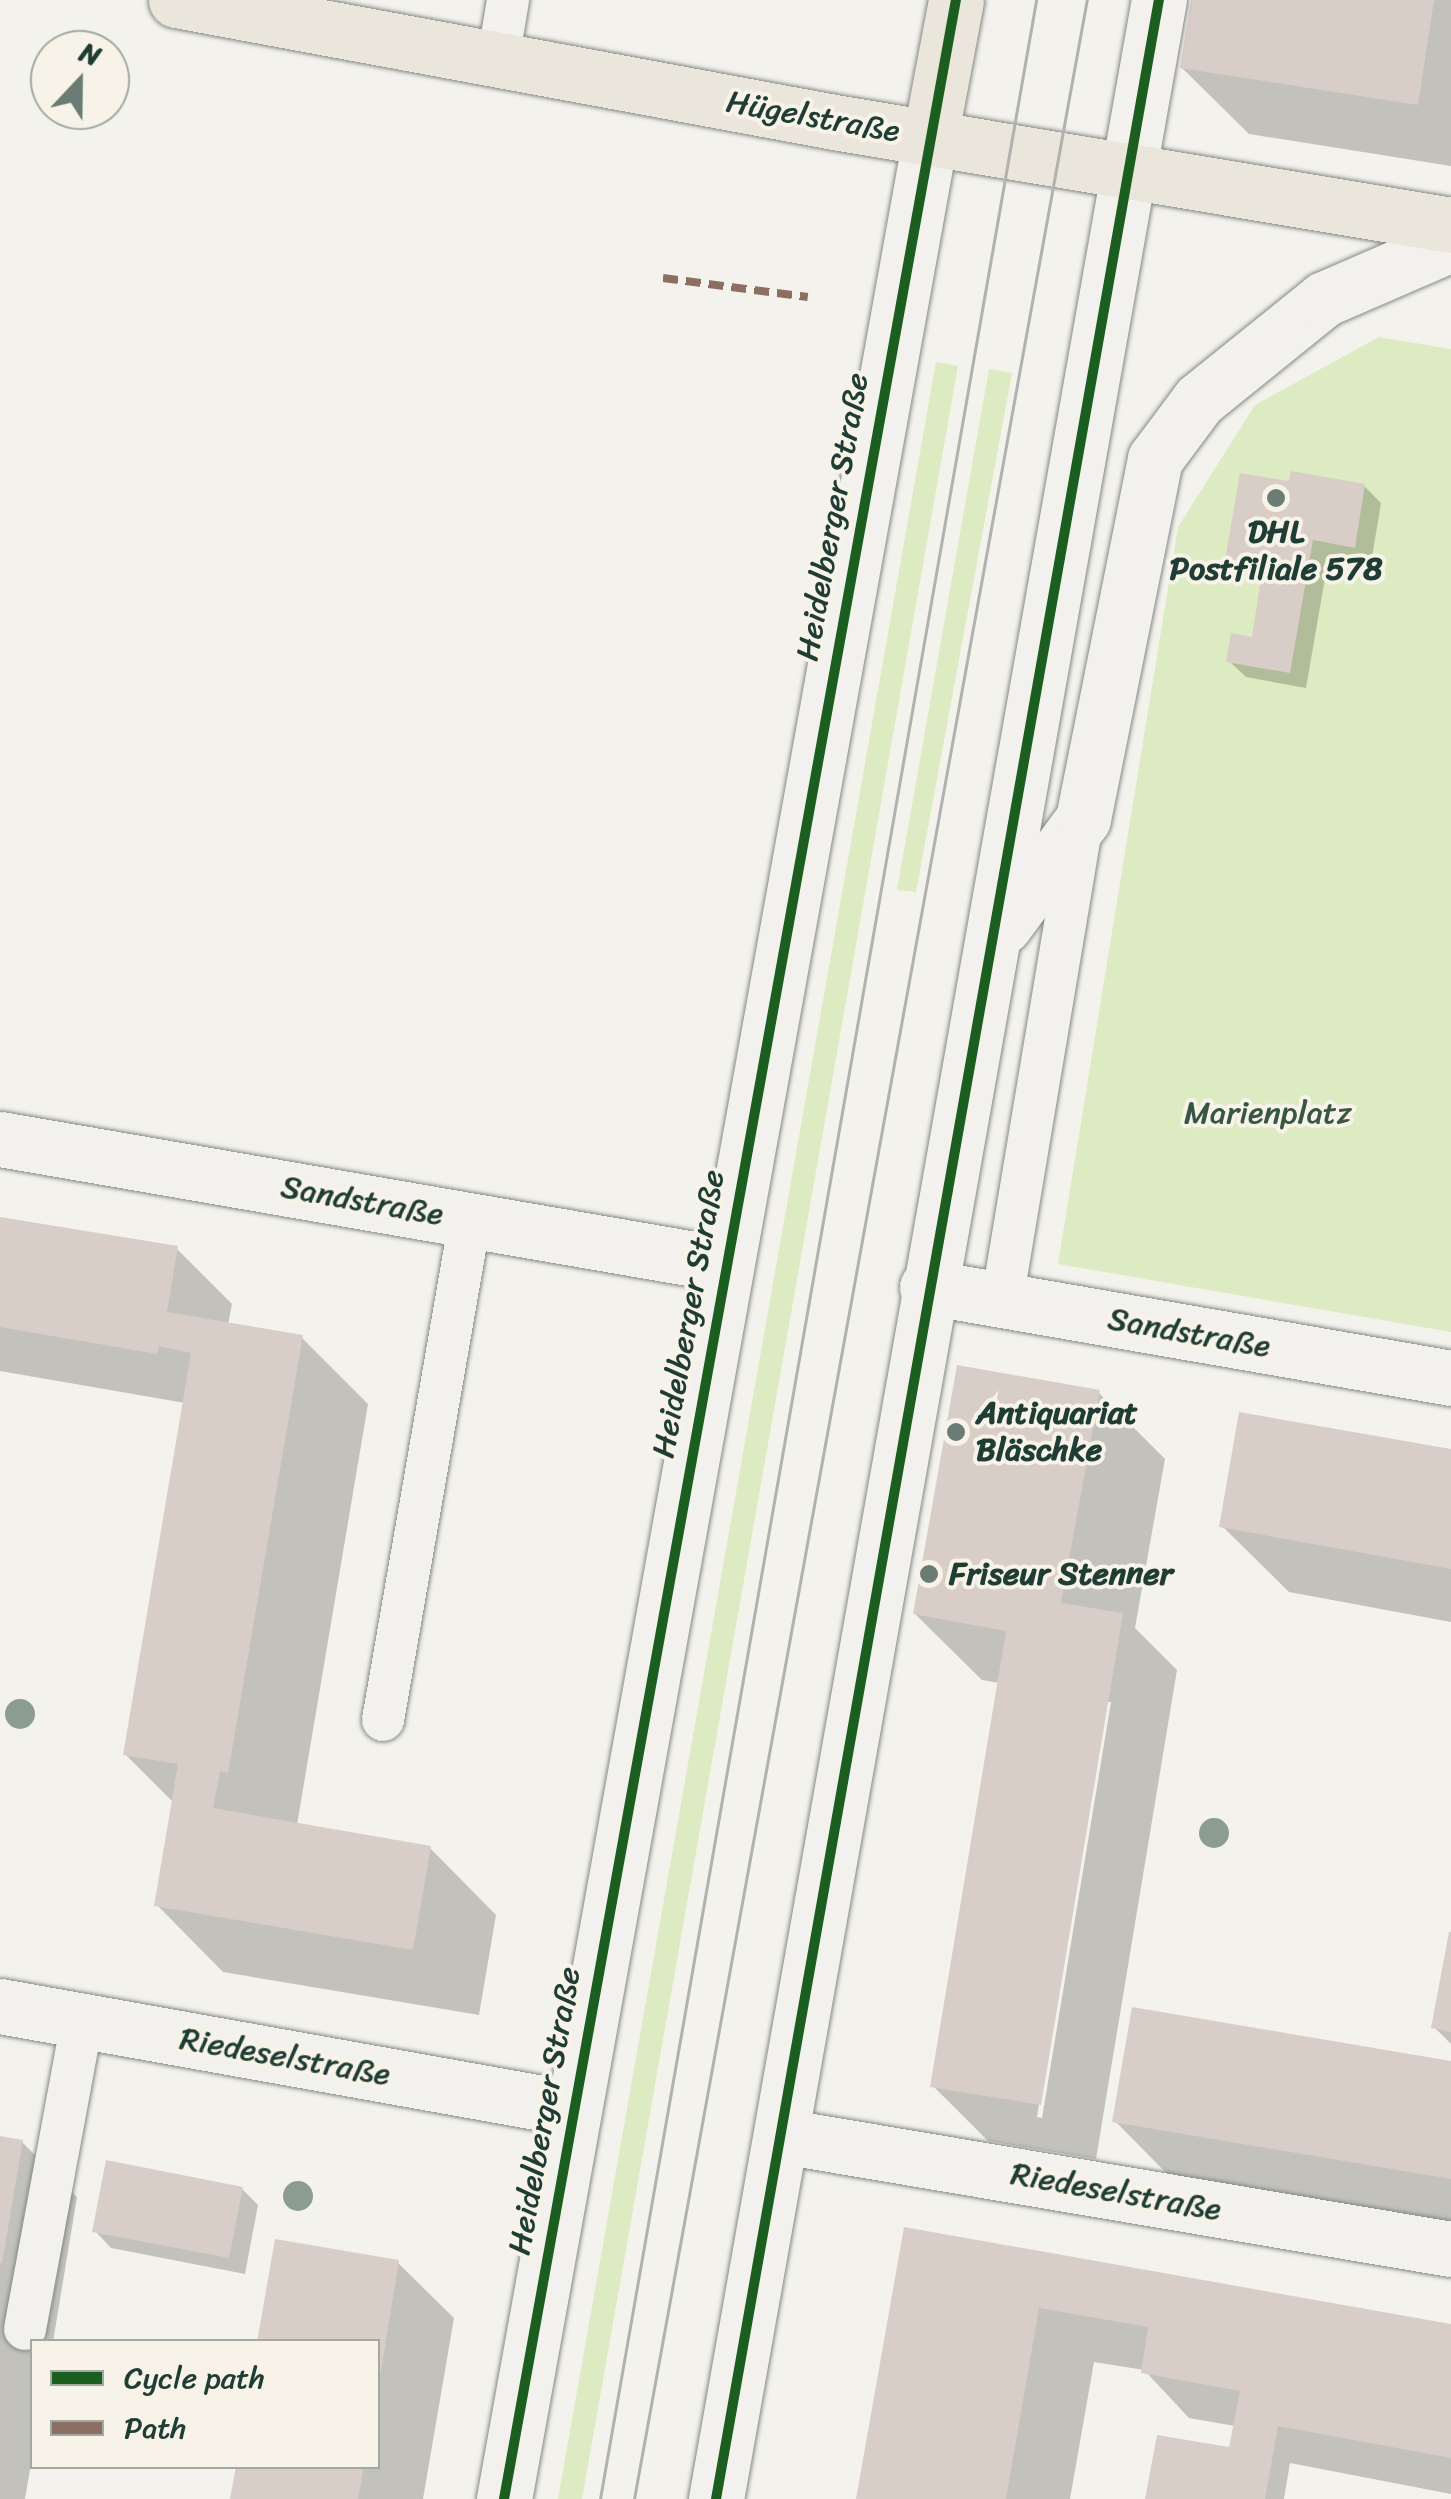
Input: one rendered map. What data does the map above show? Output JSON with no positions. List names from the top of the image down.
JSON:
{
  "streets": {
    "main road": [
      "Hügelstraße",
      "Heidelberger Straße",
      "Sandstraße",
      "Riedeselstraße"
    ]
  },
  "crossings": [
    ["Hügelstraße", "Heidelberger Straße"],
    ["Heidelberger Straße", "Sandstraße"],
    ["Heidelberger Straße", "Riedeselstraße"]
  ],
  "parks": ["Marienplatz"],
  "places": ["DHL Postfiliale 578", "Antiquariat Bläschke", "Friseur Stenner"],
  "legend": ["Cycle path", "Path"],
  "north": "top"
}
